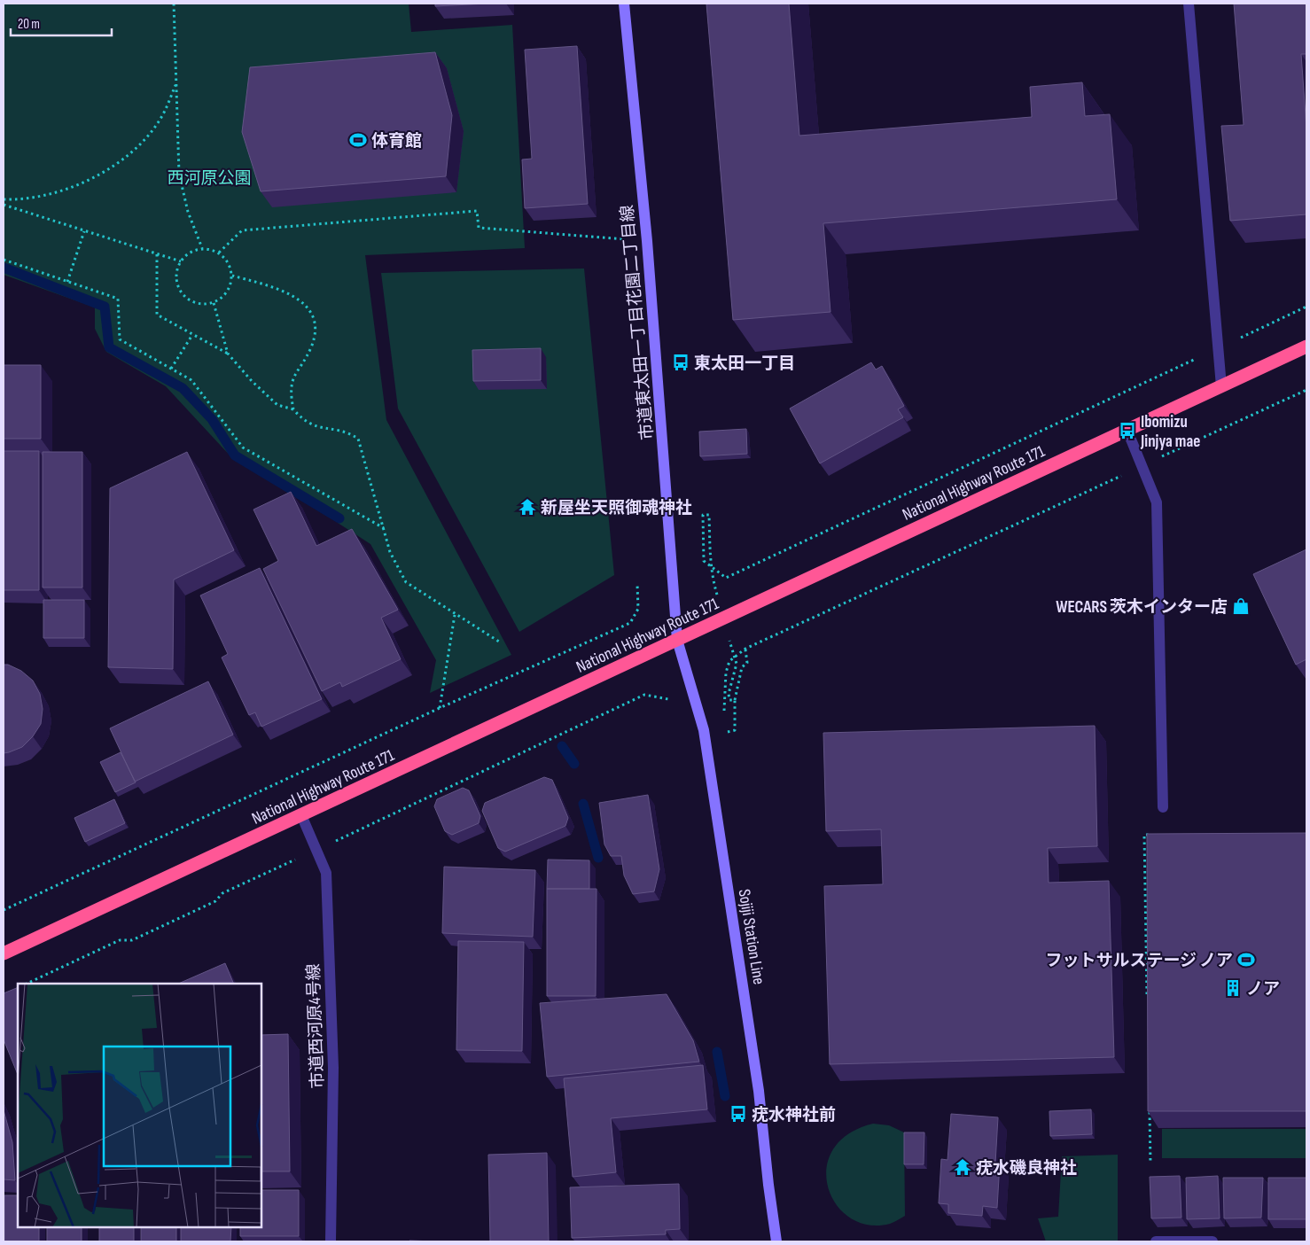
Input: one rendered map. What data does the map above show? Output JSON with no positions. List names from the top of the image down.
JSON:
{
  "streets": {
    "highway": ["National Highway Route 171"],
    "street": ["市道東太田一丁目花園二丁目線", "Sojiji Station Line", "市道西河原4号線"]
  },
  "crossings": [
    ["市道東太田一丁目花園二丁目線", "National Highway Route 171"],
    ["市道東太田一丁目花園二丁目線", "Sojiji Station Line"],
    ["National Highway Route 171", "Sojiji Station Line"],
    ["National Highway Route 171", "市道西河原4号線"]
  ],
  "parks": ["西河原公園"],
  "places": {
    "sports": ["体育館", "フットサルステージ ノア"],
    "bus stop": ["東太田一丁目", "Ibomizu Jinjya mae", "疣水神社前"],
    "temple": ["新屋坐天照御魂神社", "疣水磯良神社"],
    "shop": ["WECARS 茨木インター店"],
    "building": ["ノア"]
  },
  "scale_bar": "20 m"
}
